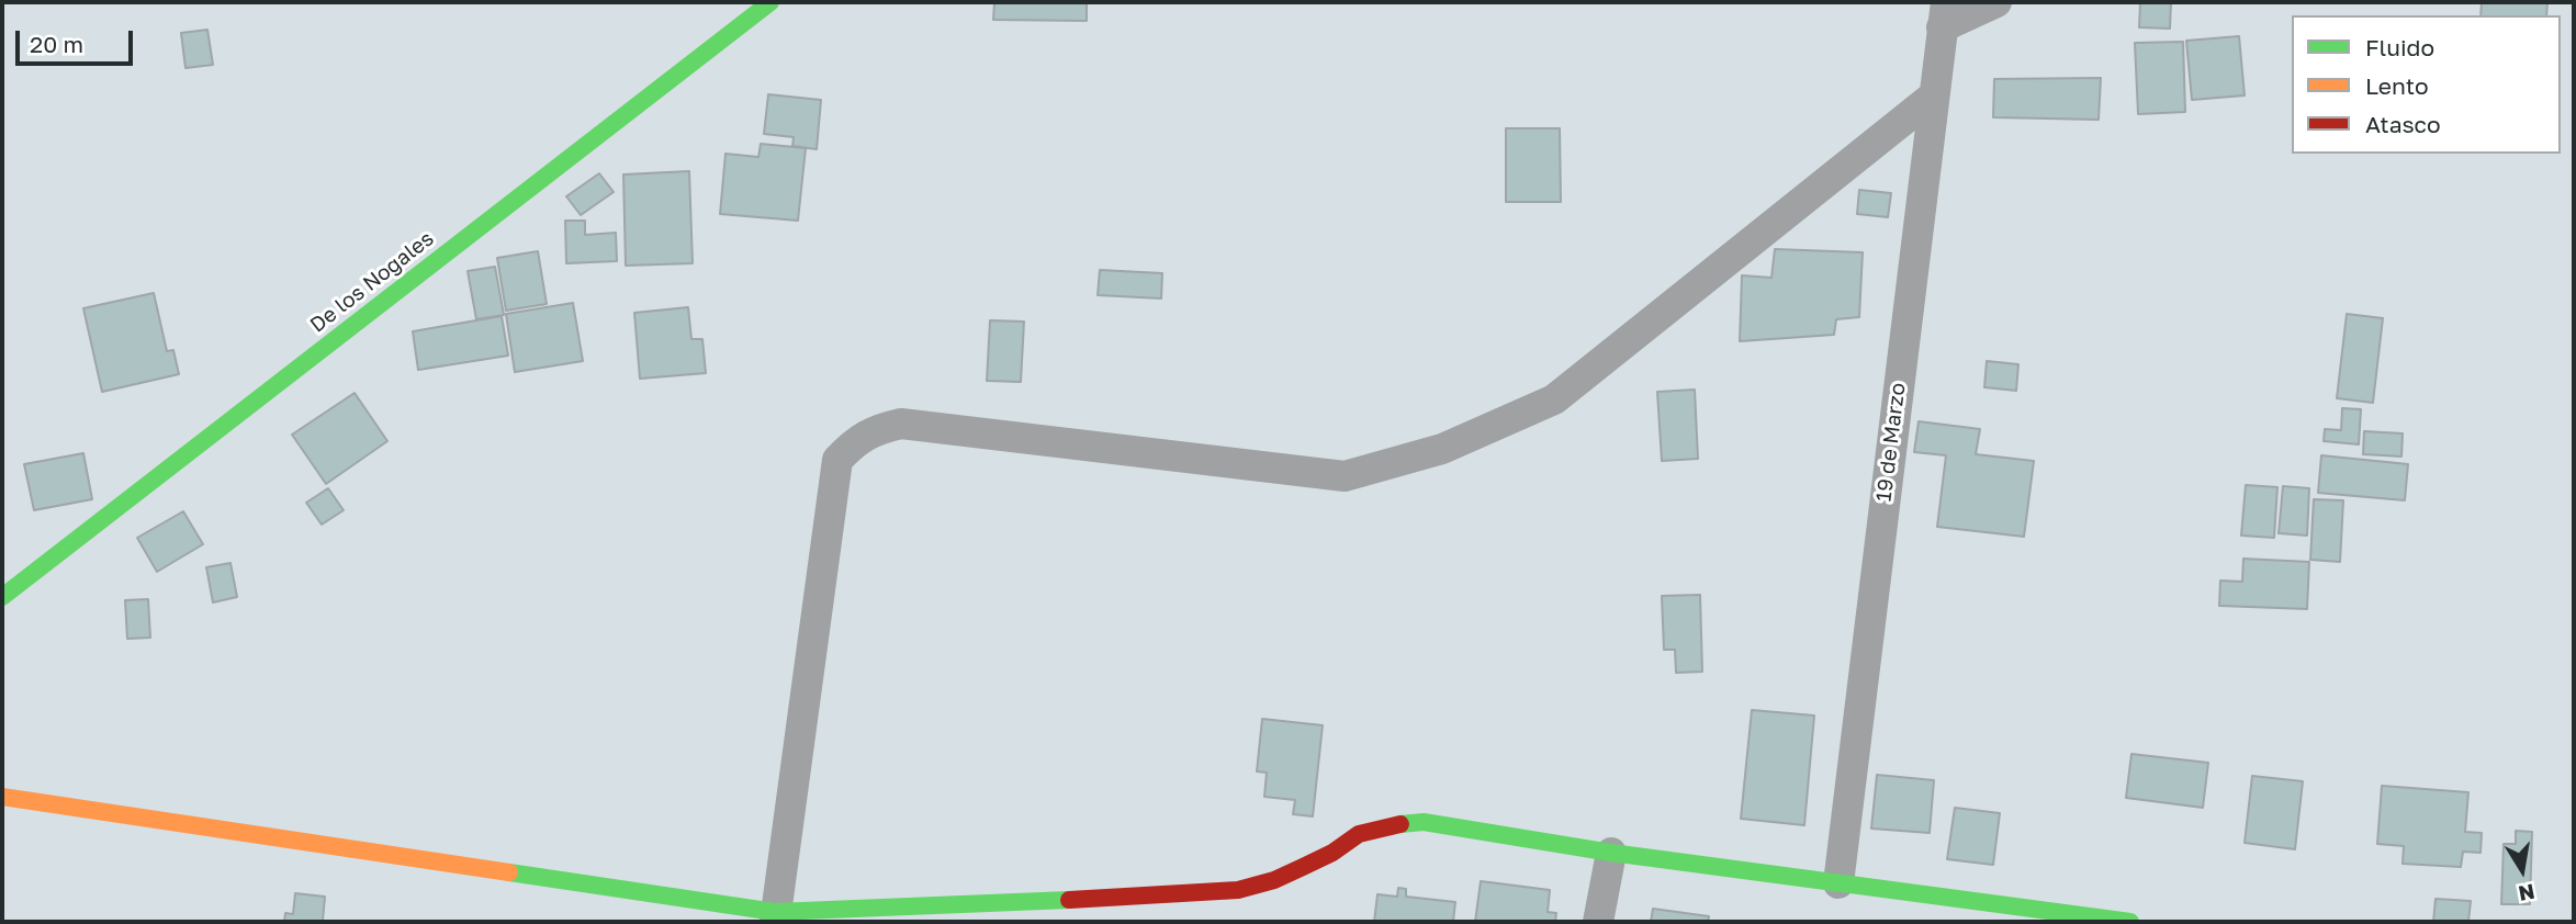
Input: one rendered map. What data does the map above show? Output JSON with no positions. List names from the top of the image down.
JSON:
{
  "streets": {
    "street": ["De los Nogales", "19 de Marzo"]
  },
  "legend": ["Fluido", "Lento", "Atasco"],
  "scale_bar": "20 m",
  "north": "bottom"
}
